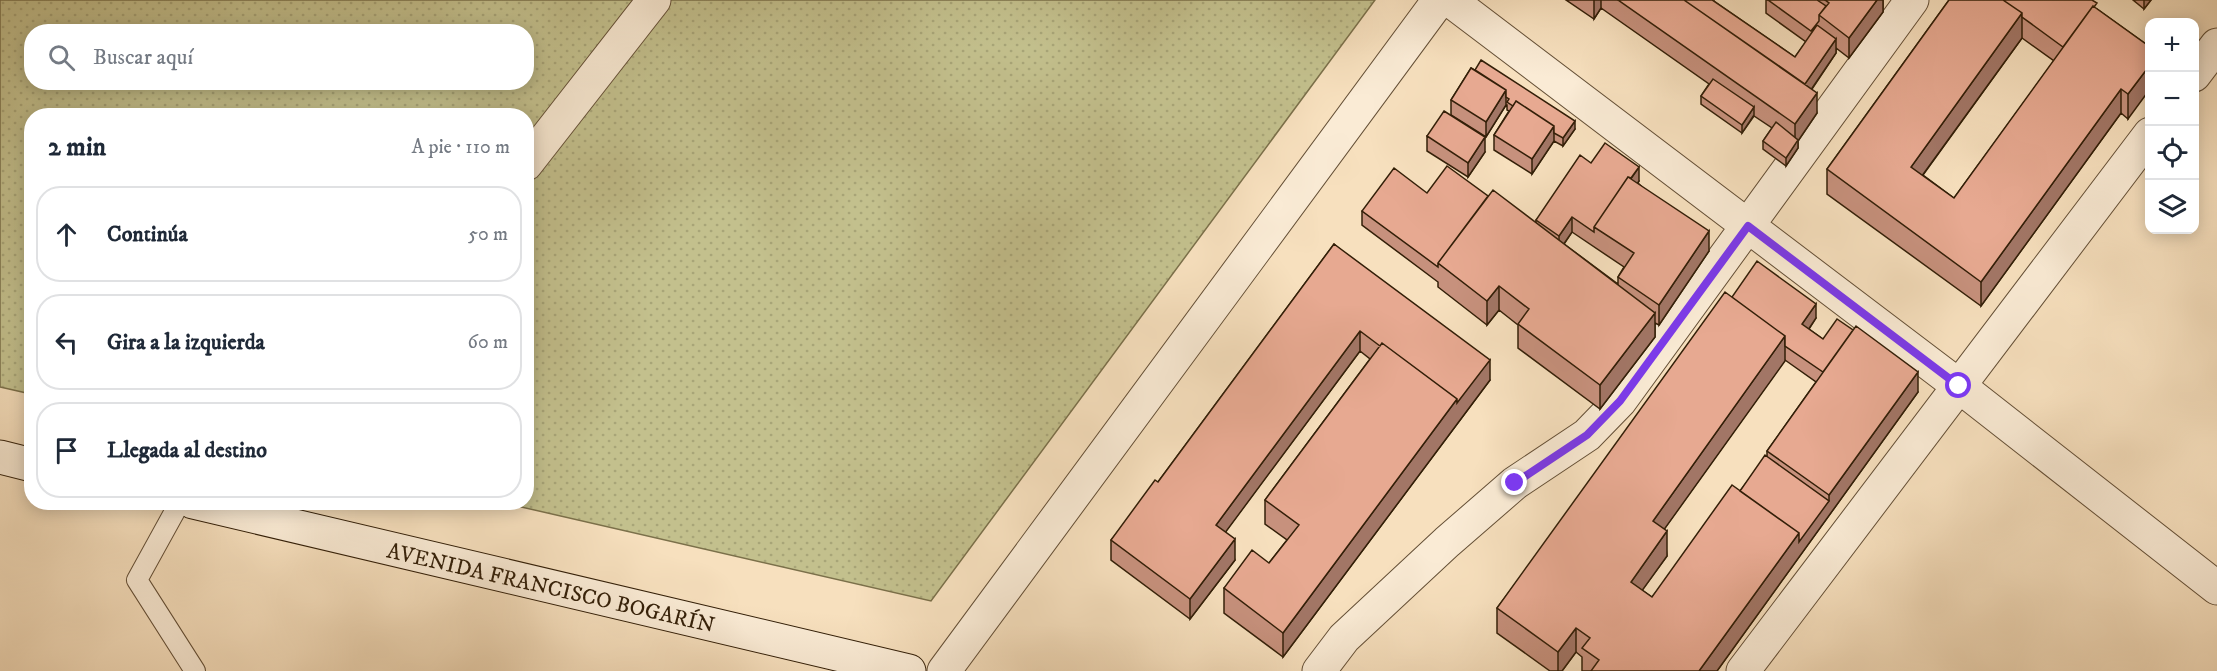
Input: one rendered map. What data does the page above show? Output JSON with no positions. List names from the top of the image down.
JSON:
{
  "streets": {
    "street": ["AVENIDA FRANCISCO BOGARÍN"]
  },
  "page": {
    "map_buttons": ["+", "−"],
    "search": "Buscar aquí",
    "heading": ["2 min", "A pie · 110 m"],
    "list": [
      ["Continúa", "50 m"],
      ["Gira a la izquierda", "60 m"],
      "Llegada al destino"
    ]
  }
}
